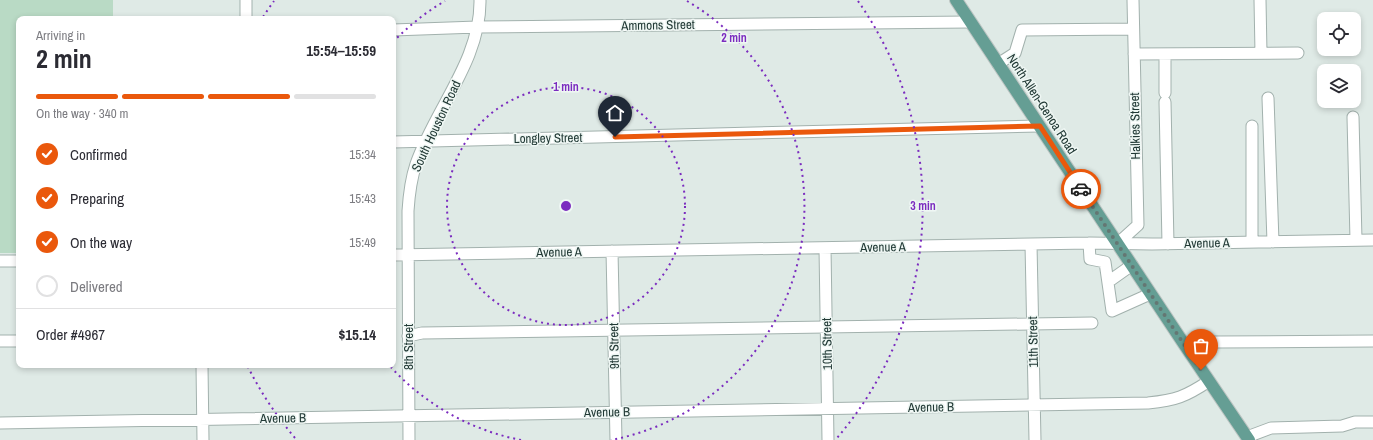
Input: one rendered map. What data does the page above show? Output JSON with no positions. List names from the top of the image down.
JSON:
{
  "streets": {
    "main road": ["North Allen-Genoa Road"],
    "street": [
      "Ammons Street",
      "South Houston Road",
      "Halkies Street",
      "Longley Street",
      "Avenue A",
      "11th Street",
      "10th Street",
      "9th Street",
      "8th Street",
      "Avenue B"
    ]
  },
  "crossings": [
    ["Ammons Street", "North Allen-Genoa Road"],
    ["Ammons Street", "South Houston Road"],
    ["North Allen-Genoa Road", "Halkies Street"],
    ["North Allen-Genoa Road", "Longley Street"],
    ["North Allen-Genoa Road", "Avenue A"],
    ["North Allen-Genoa Road", "Avenue B"],
    ["South Houston Road", "Longley Street"],
    ["South Houston Road", "Avenue A"],
    ["South Houston Road", "8th Street"],
    ["Halkies Street", "Avenue A"],
    ["Avenue A", "11th Street"],
    ["Avenue A", "10th Street"],
    ["Avenue A", "9th Street"],
    ["Avenue A", "8th Street"],
    ["11th Street", "Avenue B"],
    ["10th Street", "Avenue B"],
    ["9th Street", "Avenue B"],
    ["8th Street", "Avenue B"]
  ],
  "page": {
    "heading": ["2 min", "Arriving in", "15:54–15:59"],
    "panel": ["Order #4967", "$15.14"],
    "bar": "On the way · 340 m",
    "list": [
      ["Confirmed", "15:34"],
      ["Preparing", "15:43"],
      ["On the way", "15:49"],
      "Delivered"
    ]
  },
  "rings": ["2 min", "1 min", "3 min"]
}
